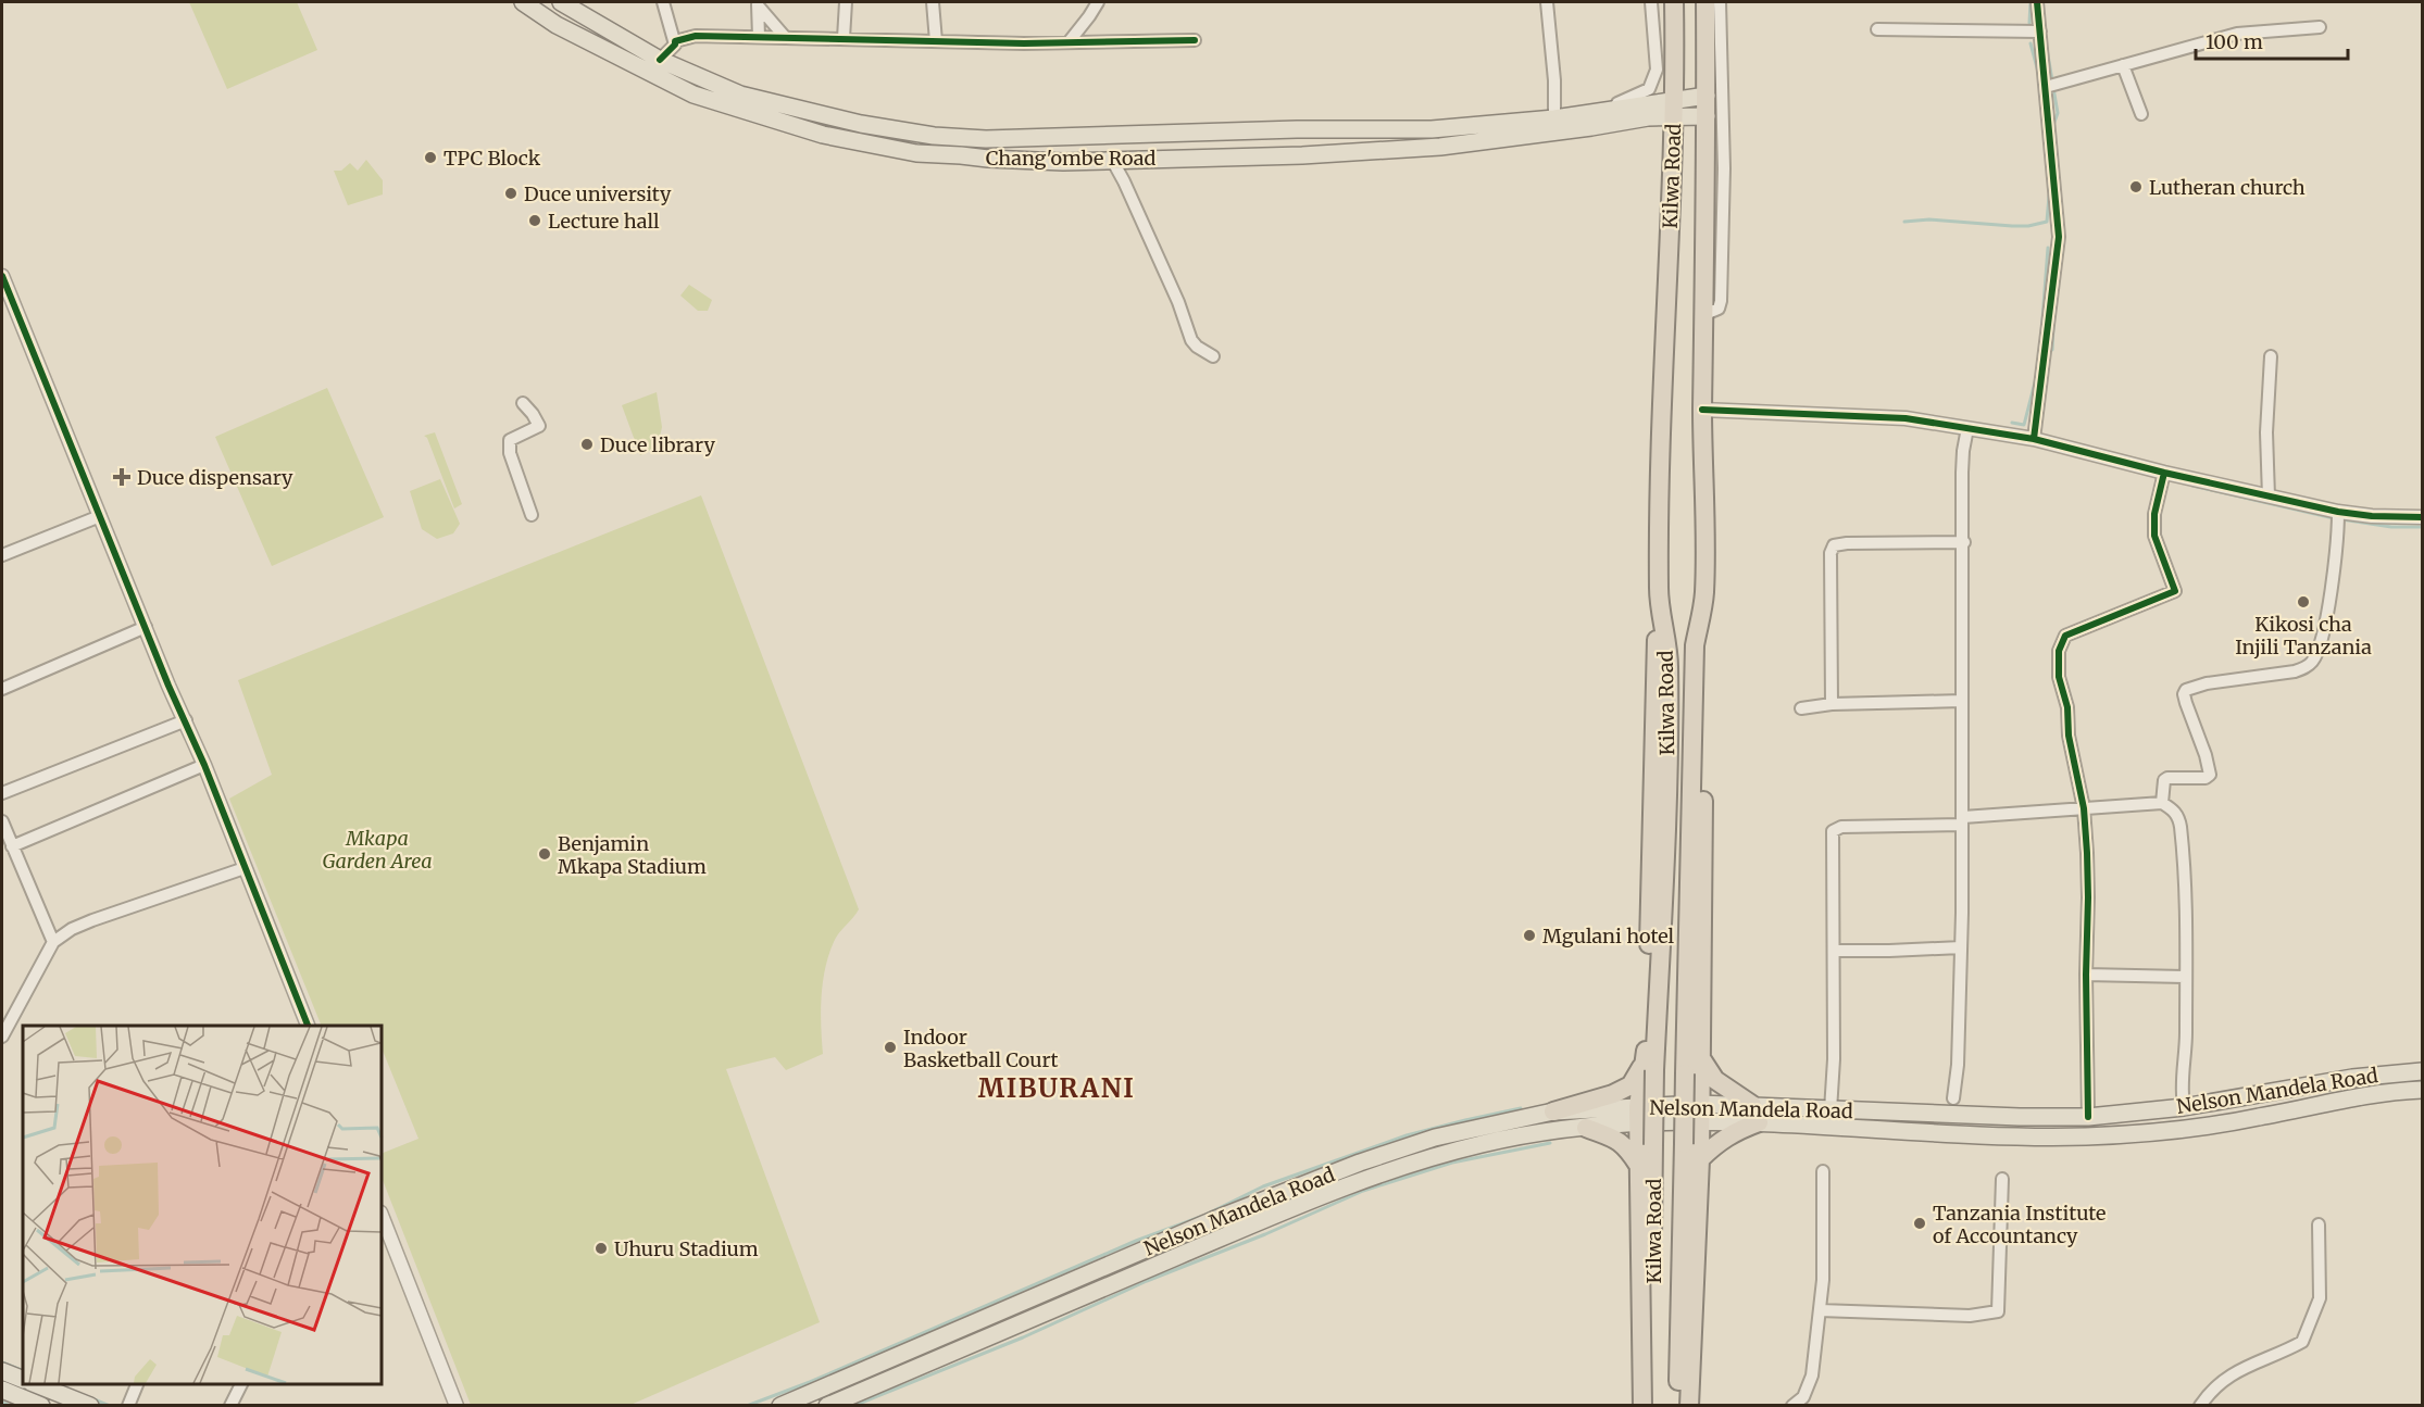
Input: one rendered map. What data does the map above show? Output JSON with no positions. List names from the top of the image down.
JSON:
{
  "streets": {
    "highway": ["Kilwa Road"],
    "main road": ["Chang'ombe Road", "Nelson Mandela Road"]
  },
  "crossings": [
    ["Chang'ombe Road", "Kilwa Road"]
  ],
  "districts": ["MIBURANI"],
  "parks": ["Mkapa Garden Area"],
  "places": {
    "other": [
      "TPC Block",
      "Lutheran church",
      "Duce university",
      "Lecture hall",
      "Duce library",
      "Kikosi cha Injili Tanzania",
      "Benjamin Mkapa Stadium",
      "Mgulani hotel",
      "Indoor Basketball Court",
      "Tanzania Institute of Accountancy",
      "Uhuru Stadium"
    ],
    "health": ["Duce dispensary"]
  },
  "scale_bar": "100 m"
}
